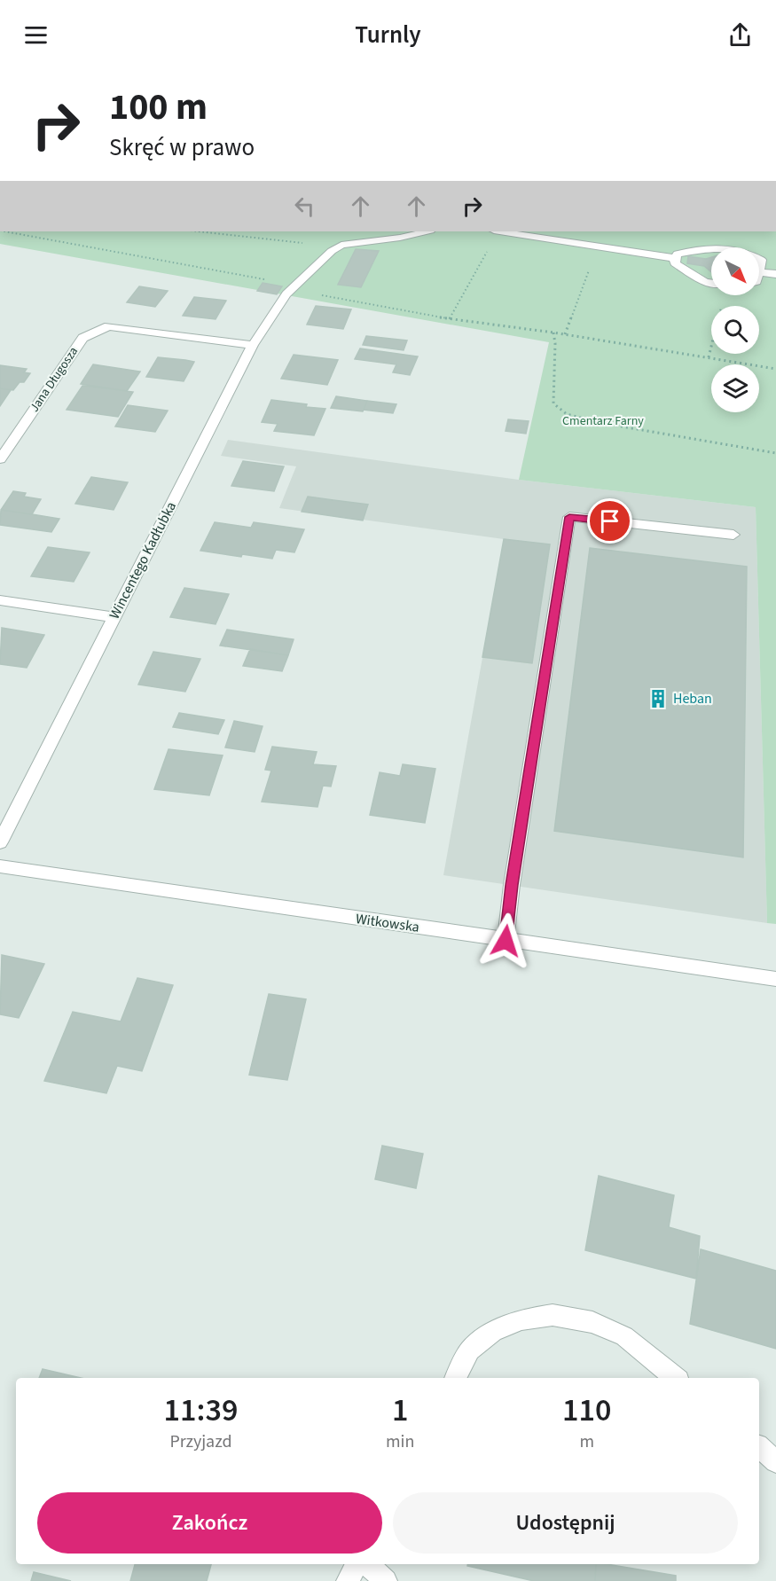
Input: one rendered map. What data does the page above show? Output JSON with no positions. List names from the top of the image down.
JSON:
{
  "streets": {
    "street": ["Jana Długosza", "Wincentego Kadłubka", "Witkowska"]
  },
  "crossings": [
    ["Jana Długosza", "Wincentego Kadłubka"]
  ],
  "parks": ["Cmentarz Farny"],
  "places": {
    "building": ["Heban"]
  },
  "north": "bottom right",
  "page": {
    "header": "Turnly",
    "turn": ["100 m", "Skręć w prawo"],
    "eta": [
      "11:39",
      "Przyjazd",
      "1",
      "min",
      "110",
      "m"
    ],
    "buttons": ["Zakończ", "Udostępnij"]
  }
}
